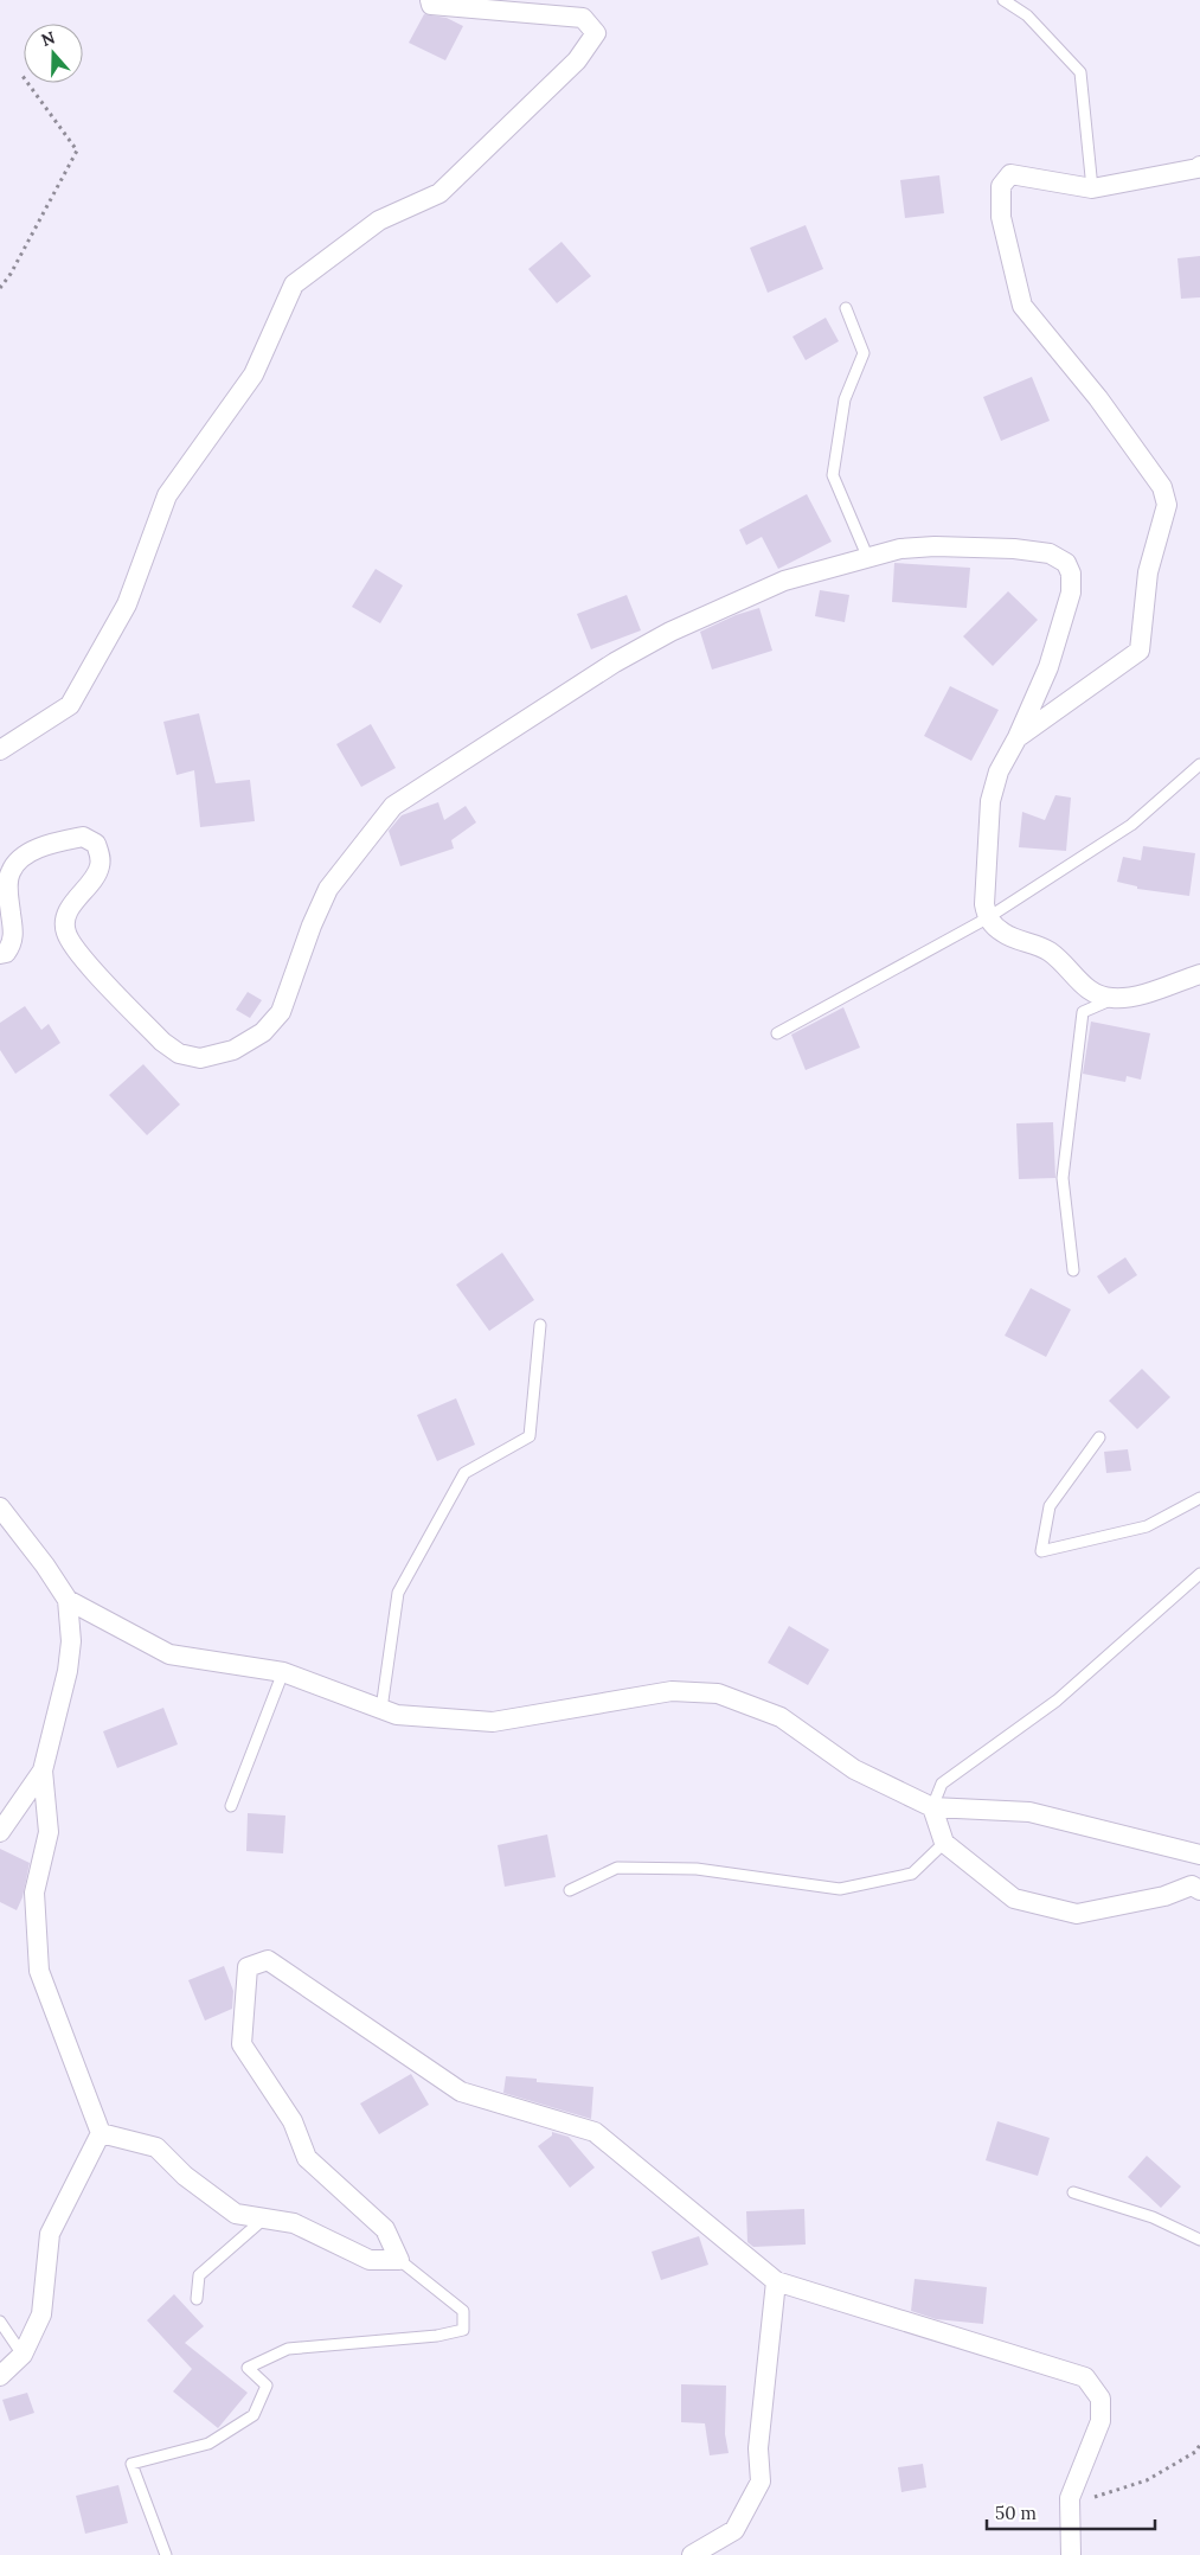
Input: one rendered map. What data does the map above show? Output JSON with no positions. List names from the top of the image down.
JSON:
{
  "scale_bar": "50 m",
  "north": "top"
}
